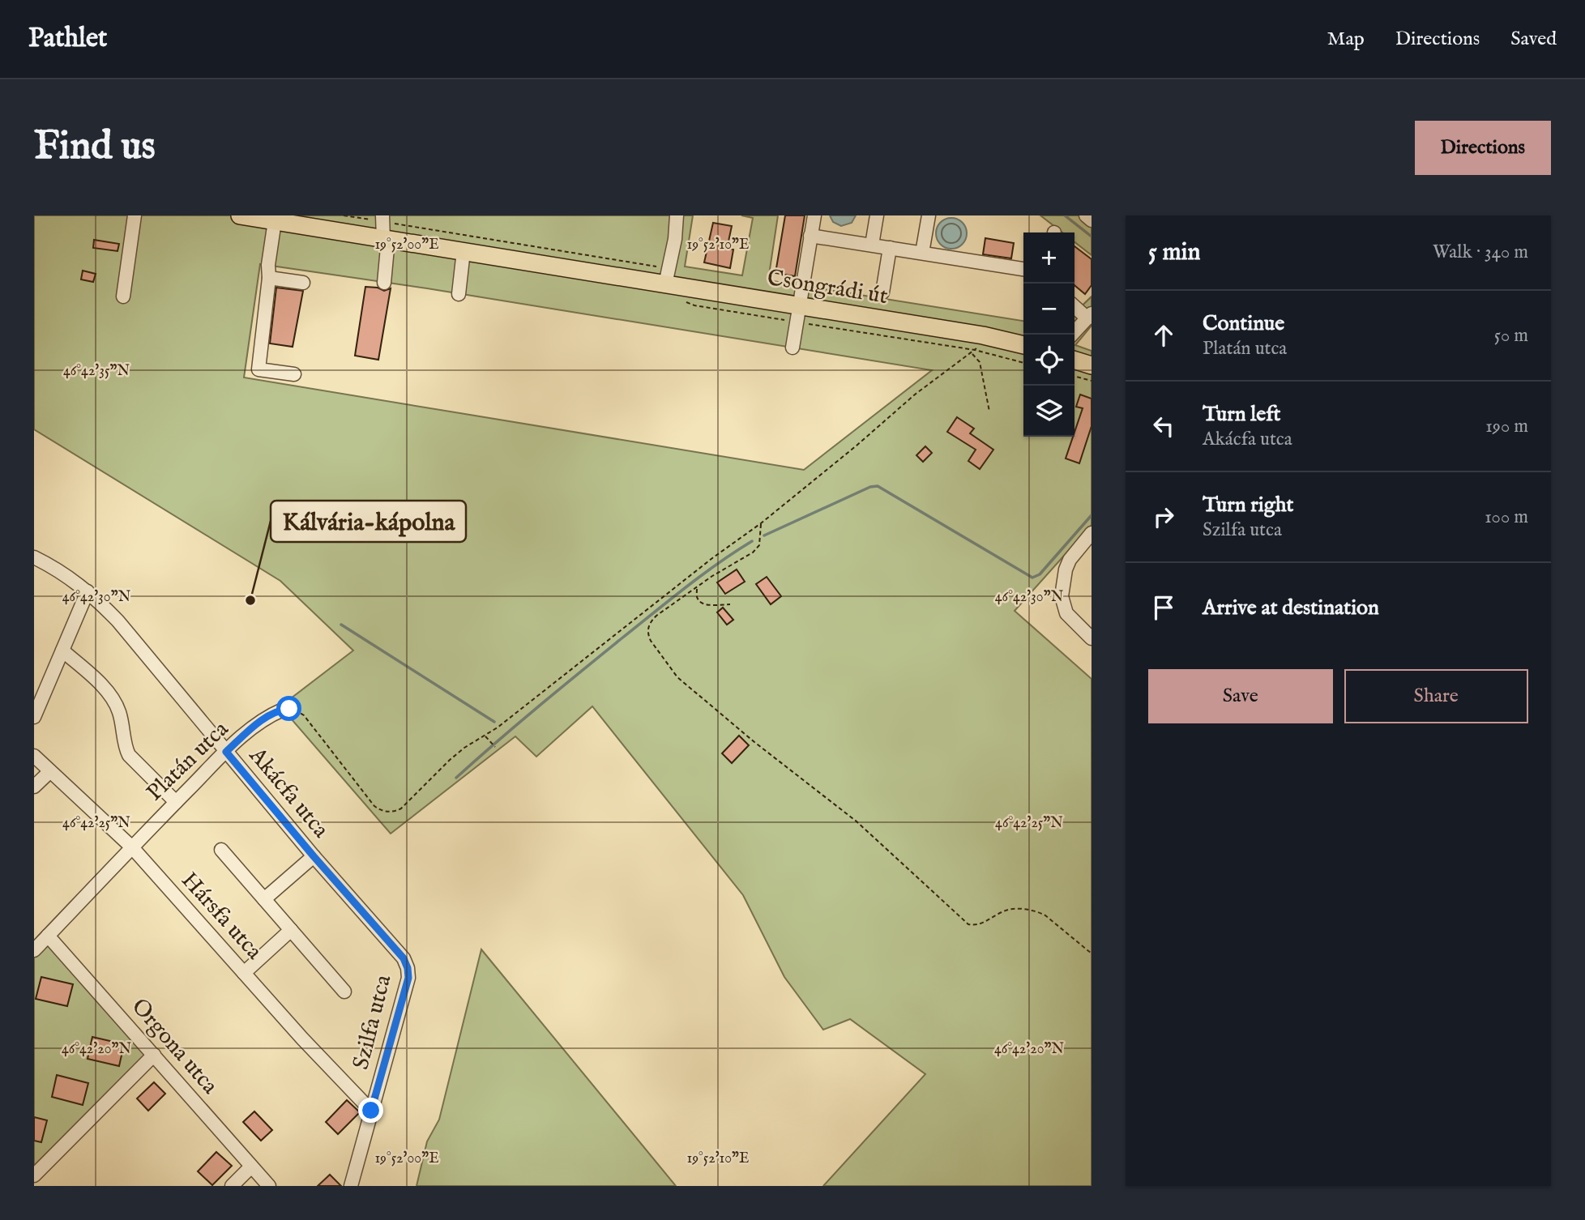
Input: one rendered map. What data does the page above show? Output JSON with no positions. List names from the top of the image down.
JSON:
{
  "streets": {
    "main road": ["Csongrádi út"],
    "street": [
      "Platán utca",
      "Akácfa utca",
      "Hársfa utca",
      "Szilfa utca",
      "Orgona utca"
    ]
  },
  "crossings": [
    ["Platán utca", "Akácfa utca"],
    ["Platán utca", "Hársfa utca"],
    ["Platán utca", "Orgona utca"],
    ["Akácfa utca", "Szilfa utca"],
    ["Hársfa utca", "Szilfa utca"]
  ],
  "places": ["Kálvária-kápolna"],
  "page": {
    "header": "Pathlet",
    "nav": ["Map", "Directions", "Saved"],
    "buttons": [
      "Directions",
      ["Save", "Share"]
    ],
    "title": "Find us",
    "heading": ["5 min", "Walk · 340 m"],
    "map_buttons": ["+", "−"],
    "list": [
      ["Continue", "Platán utca", "50 m"],
      ["Turn left", "Akácfa utca", "190 m"],
      ["Turn right", "Szilfa utca", "100 m"],
      "Arrive at destination"
    ]
  },
  "coordinates": [
    "19°52'00\"E",
    "19°52'10\"E",
    "46°42'35\"N",
    "46°42'30\"N",
    "46°42'25\"N",
    "46°42'20\"N"
  ]
}
